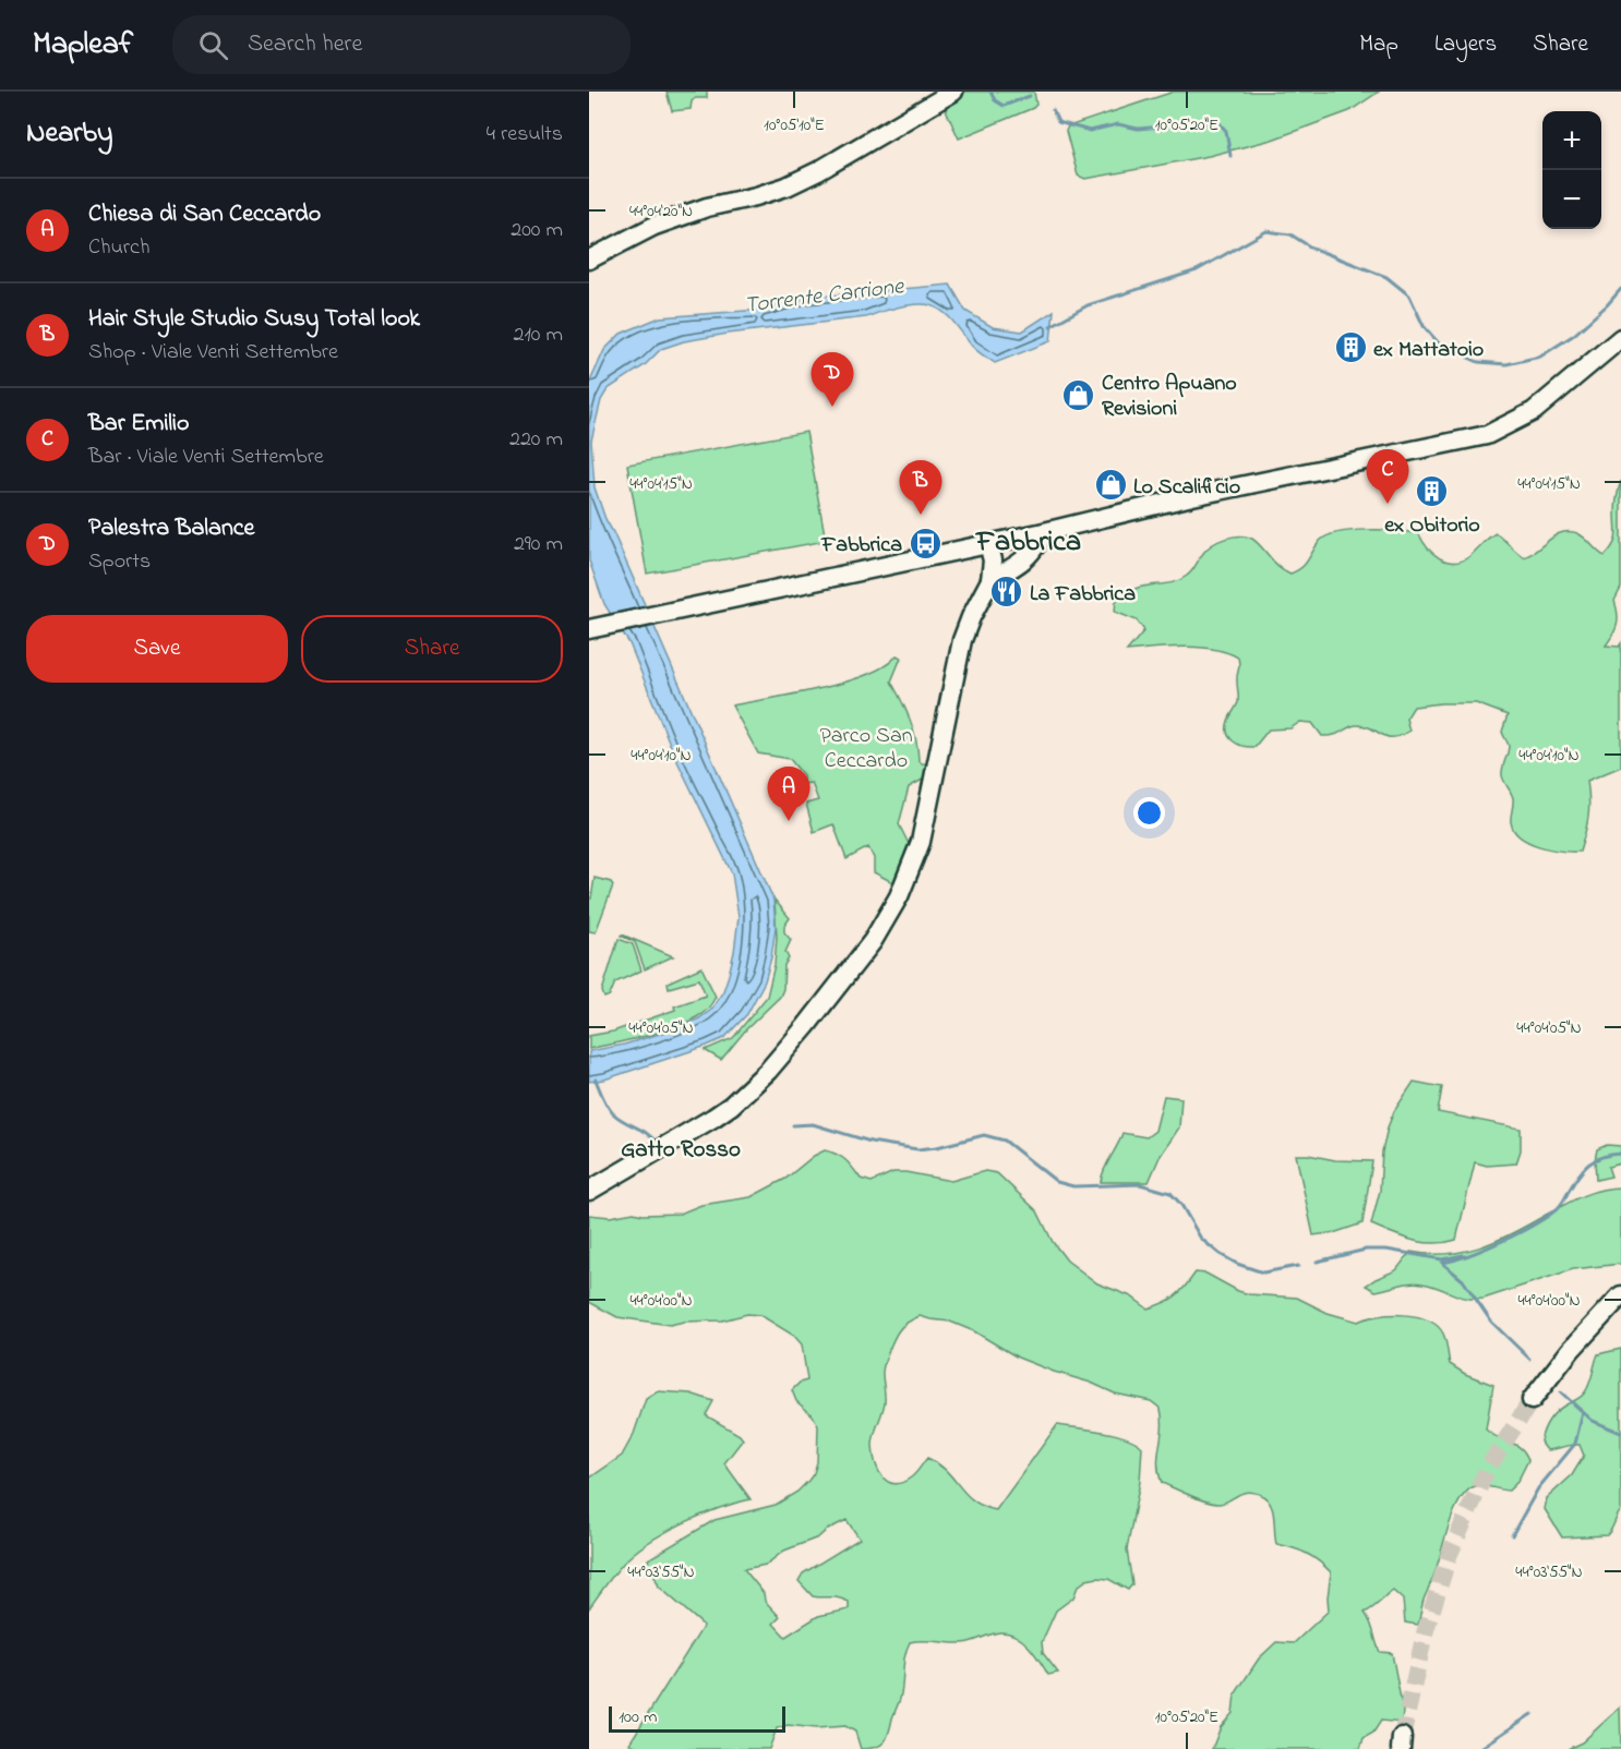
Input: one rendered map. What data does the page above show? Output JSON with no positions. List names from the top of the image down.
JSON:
{
  "districts": ["Fabbrica", "Gatto Rosso"],
  "water": ["Torrente Carrione"],
  "parks": ["Parco San Ceccardo"],
  "places": {
    "building": ["ex Mattatoio", "ex Obitorio"],
    "shop": ["Centro Apuano Revisioni", "Lo Scalificio"],
    "bus stop": ["Fabbrica"],
    "restaurant": ["La Fabbrica"]
  },
  "scale_bar": "100 m",
  "page": {
    "header": "Mapleaf",
    "search": "Search here",
    "nav": ["Map", "Layers", "Share"],
    "heading": ["Nearby", "4 results"],
    "map_buttons": ["+", "−"],
    "list": [
      {
        "mark": "A",
        "name": "Chiesa di San Ceccardo",
        "note": "Church",
        "value": "200 m"
      },
      {
        "mark": "B",
        "name": "Hair Style Studio Susy Total look",
        "note": "Shop · Viale Venti Settembre",
        "value": "210 m"
      },
      {
        "mark": "C",
        "name": "Bar Emilio",
        "note": "Bar · Viale Venti Settembre",
        "value": "220 m"
      },
      {
        "mark": "D",
        "name": "Palestra Balance",
        "note": "Sports",
        "value": "290 m"
      }
    ],
    "pins": [
      "D",
      "C",
      "B",
      "A"
    ],
    "buttons": ["Save", "Share"],
    "scale": "100 m"
  },
  "coordinates": [
    "10°05'10\"E",
    "10°05'20\"E",
    "44°04'20\"N",
    "44°04'15\"N",
    "44°04'10\"N",
    "44°04'05\"N",
    "44°04'00\"N",
    "44°03'55\"N"
  ]
}
